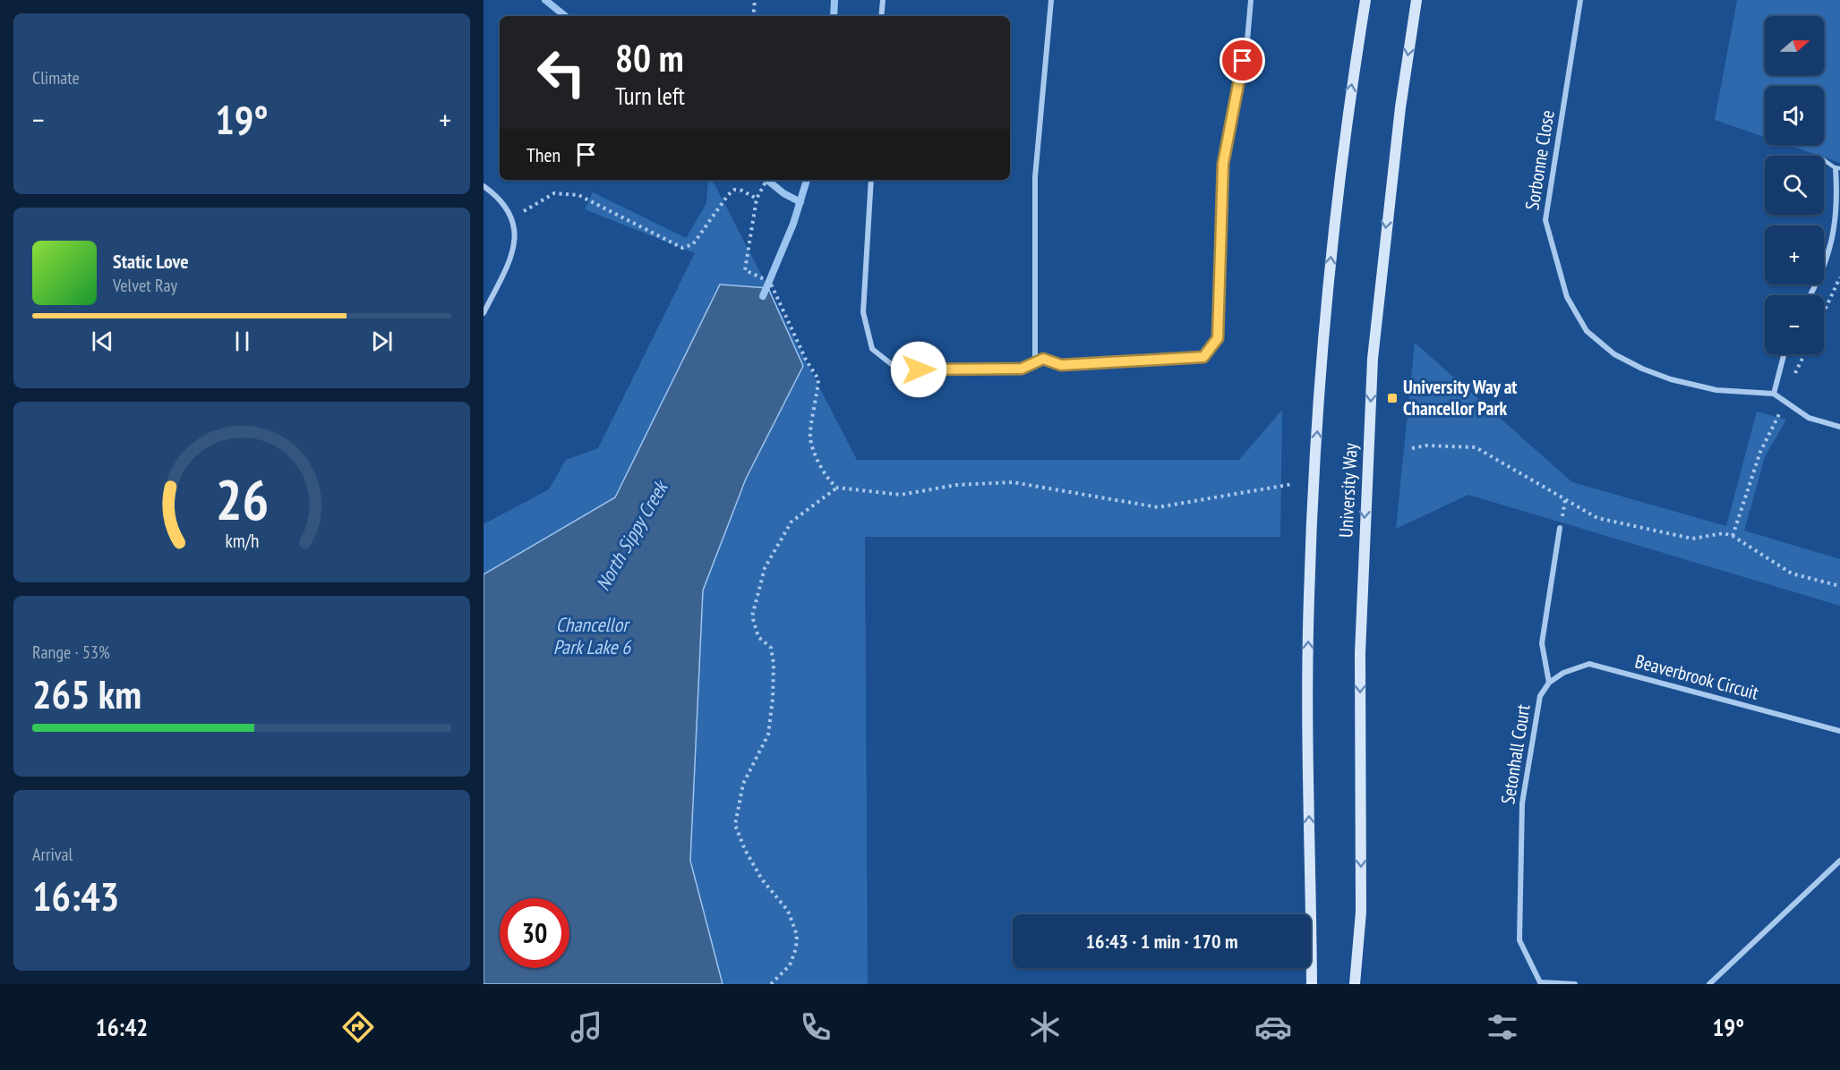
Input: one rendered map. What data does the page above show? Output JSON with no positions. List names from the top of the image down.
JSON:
{
  "streets": {
    "main road": ["University Way"],
    "street": ["Sorbonne Close", "Beaverbrook Circuit", "Setonhall Court"]
  },
  "crossings": [
    ["Beaverbrook Circuit", "Setonhall Court"]
  ],
  "water": ["North Sippy Creek", "Chancellor Park Lake 6"],
  "places": {
    "transit": ["University Way at Chancellor Park"]
  },
  "north": "right",
  "page": {
    "tile": [
      "Climate",
      ["Range · 53%", "265 km"],
      ["Arrival", "16:43"]
    ],
    "map_buttons": ["+", "−"],
    "turn": ["80 m", "Turn left"],
    "heat": ["−", "19°", "+"],
    "then": "Then",
    "song": ["Static Love", "Velvet Ray"],
    "limit": "30",
    "trip": "16:43 · 1 min · 170 m",
    "tabs": ["16:42", "19°"],
    "gauge": ["26", "km/h"]
  }
}
